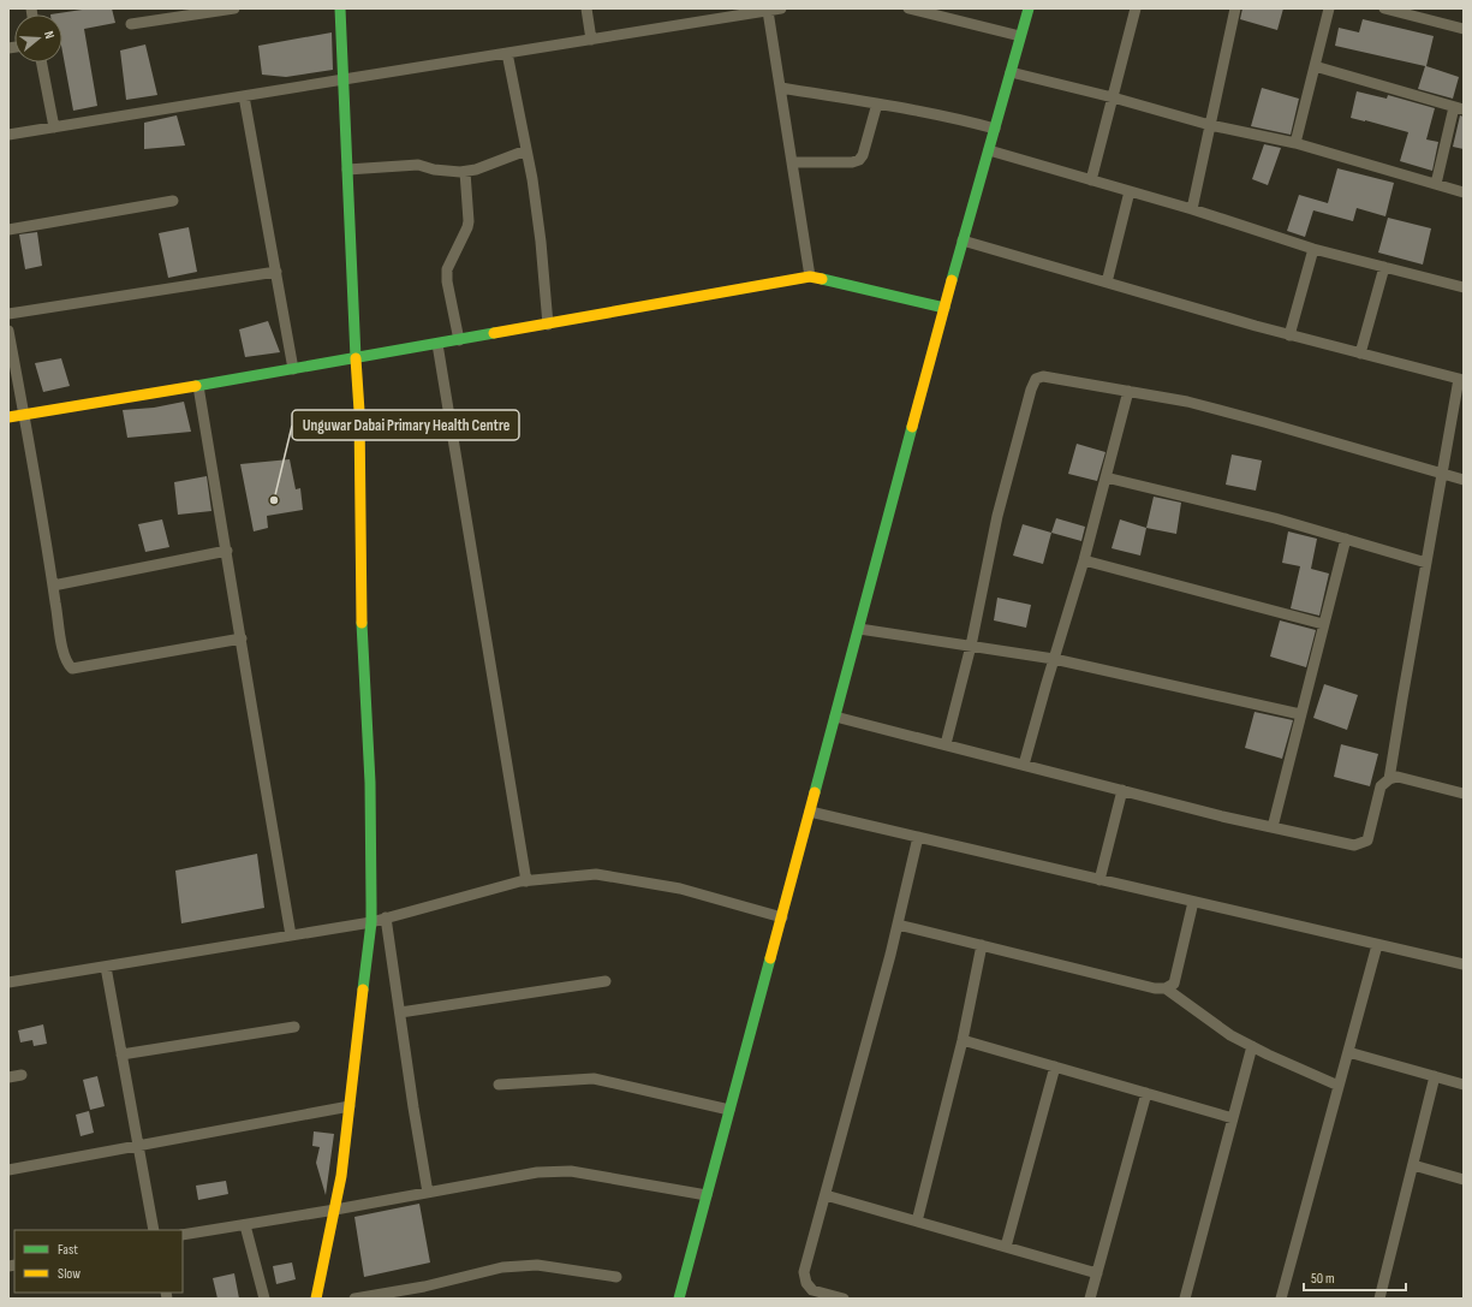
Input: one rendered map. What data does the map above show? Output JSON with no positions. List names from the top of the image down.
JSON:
{
  "places": ["Unguwar Dabai Primary Health Centre"],
  "legend": ["Fast", "Slow"],
  "scale_bar": "50 m",
  "north": "right"
}
